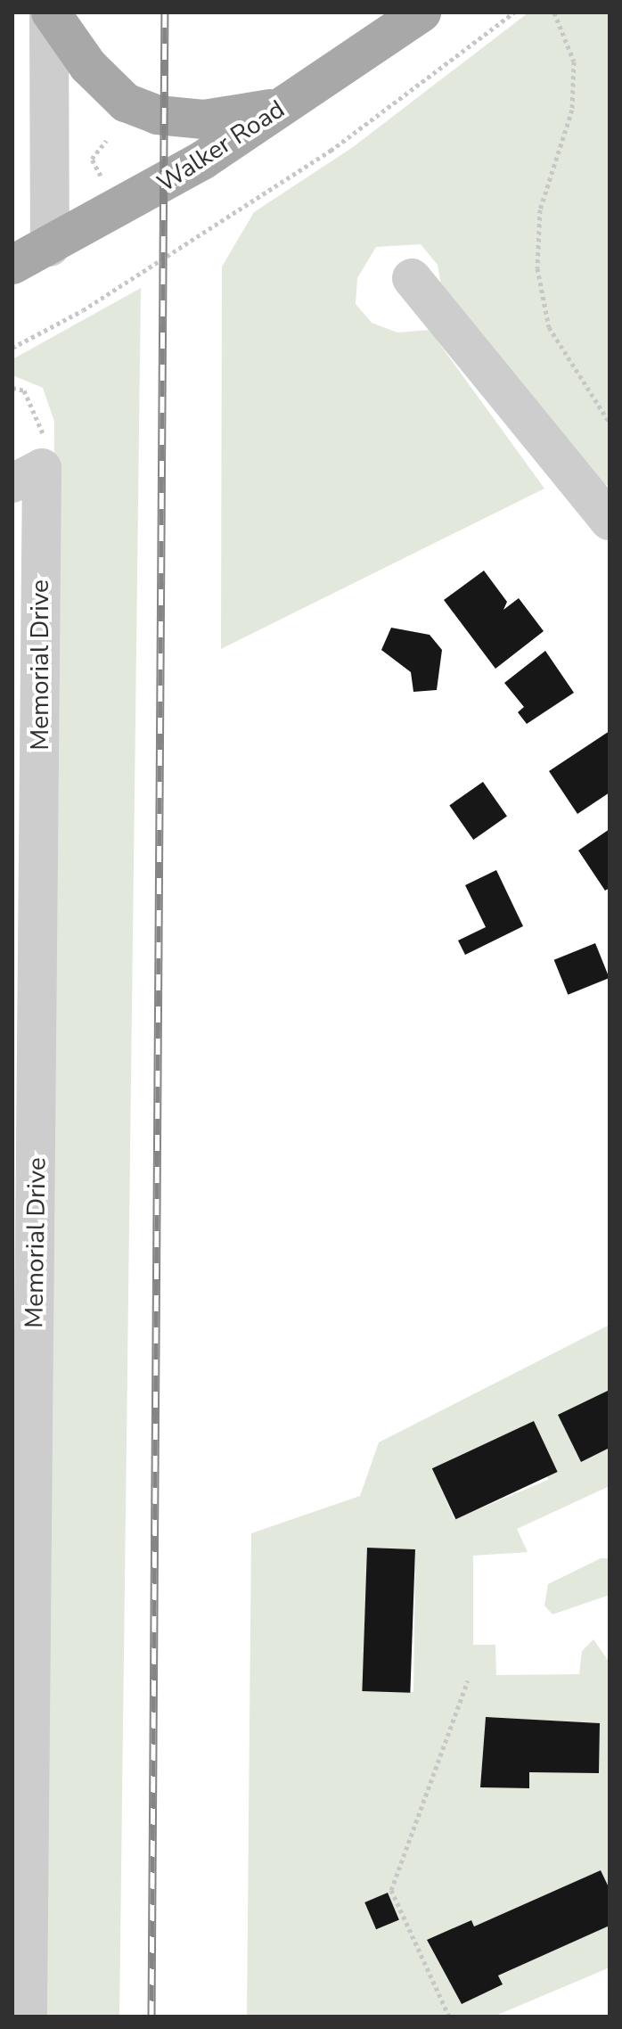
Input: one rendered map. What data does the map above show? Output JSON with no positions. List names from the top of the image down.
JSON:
{
  "streets": {
    "main road": ["Walker Road"],
    "street": ["Memorial Drive"]
  }
}
